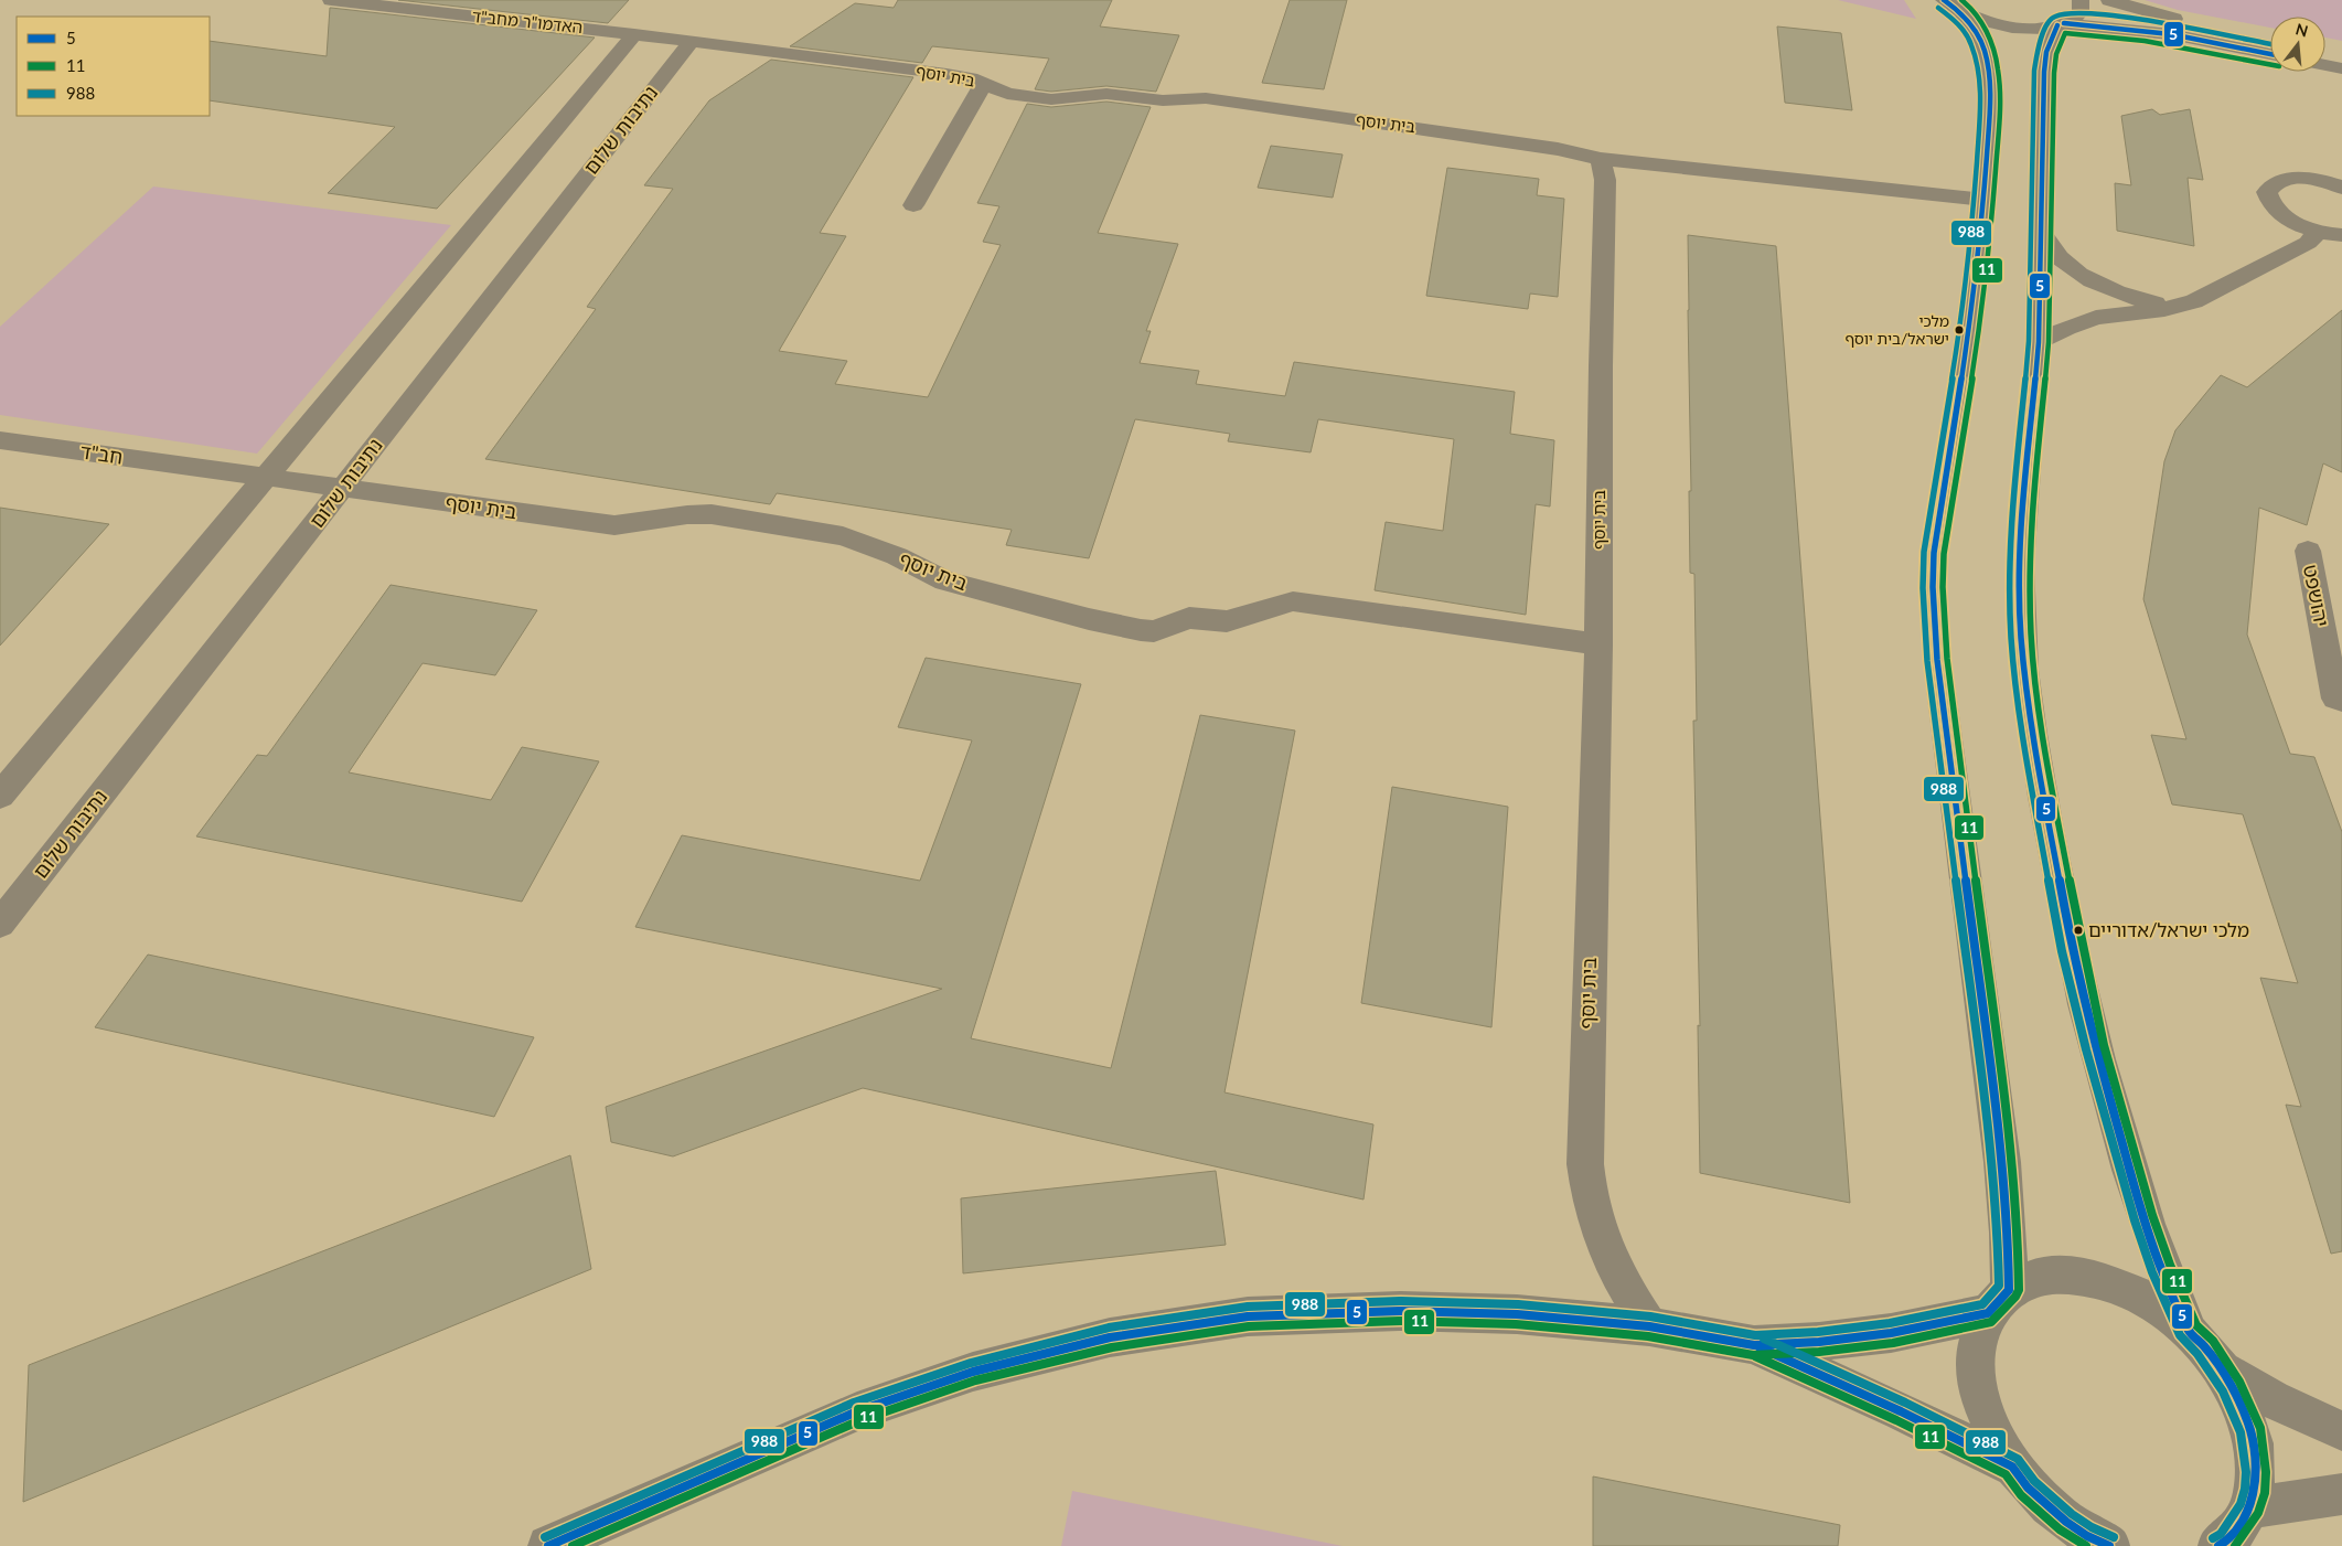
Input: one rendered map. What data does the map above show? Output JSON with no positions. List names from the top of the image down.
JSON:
{
  "streets": {
    "street": [
      "האדמו\"ר מחב\"ד",
      "בית יוסף",
      "נתיבות שלום",
      "חב\"ד",
      "יהושפט"
    ]
  },
  "crossings": [
    ["האדמו\"ר מחב\"ד", "בית יוסף"],
    ["האדמו\"ר מחב\"ד", "נתיבות שלום"],
    ["בית יוסף", "נתיבות שלום"],
    ["בית יוסף", "חב\"ד"]
  ],
  "places": ["מלכי ישראל/בית יוסף", "מלכי ישראל/אדוריים"],
  "lines": ["transit line 5", "transit line 11", "transit line 988"],
  "legend": ["5", "11", "988"],
  "north": "top"
}
